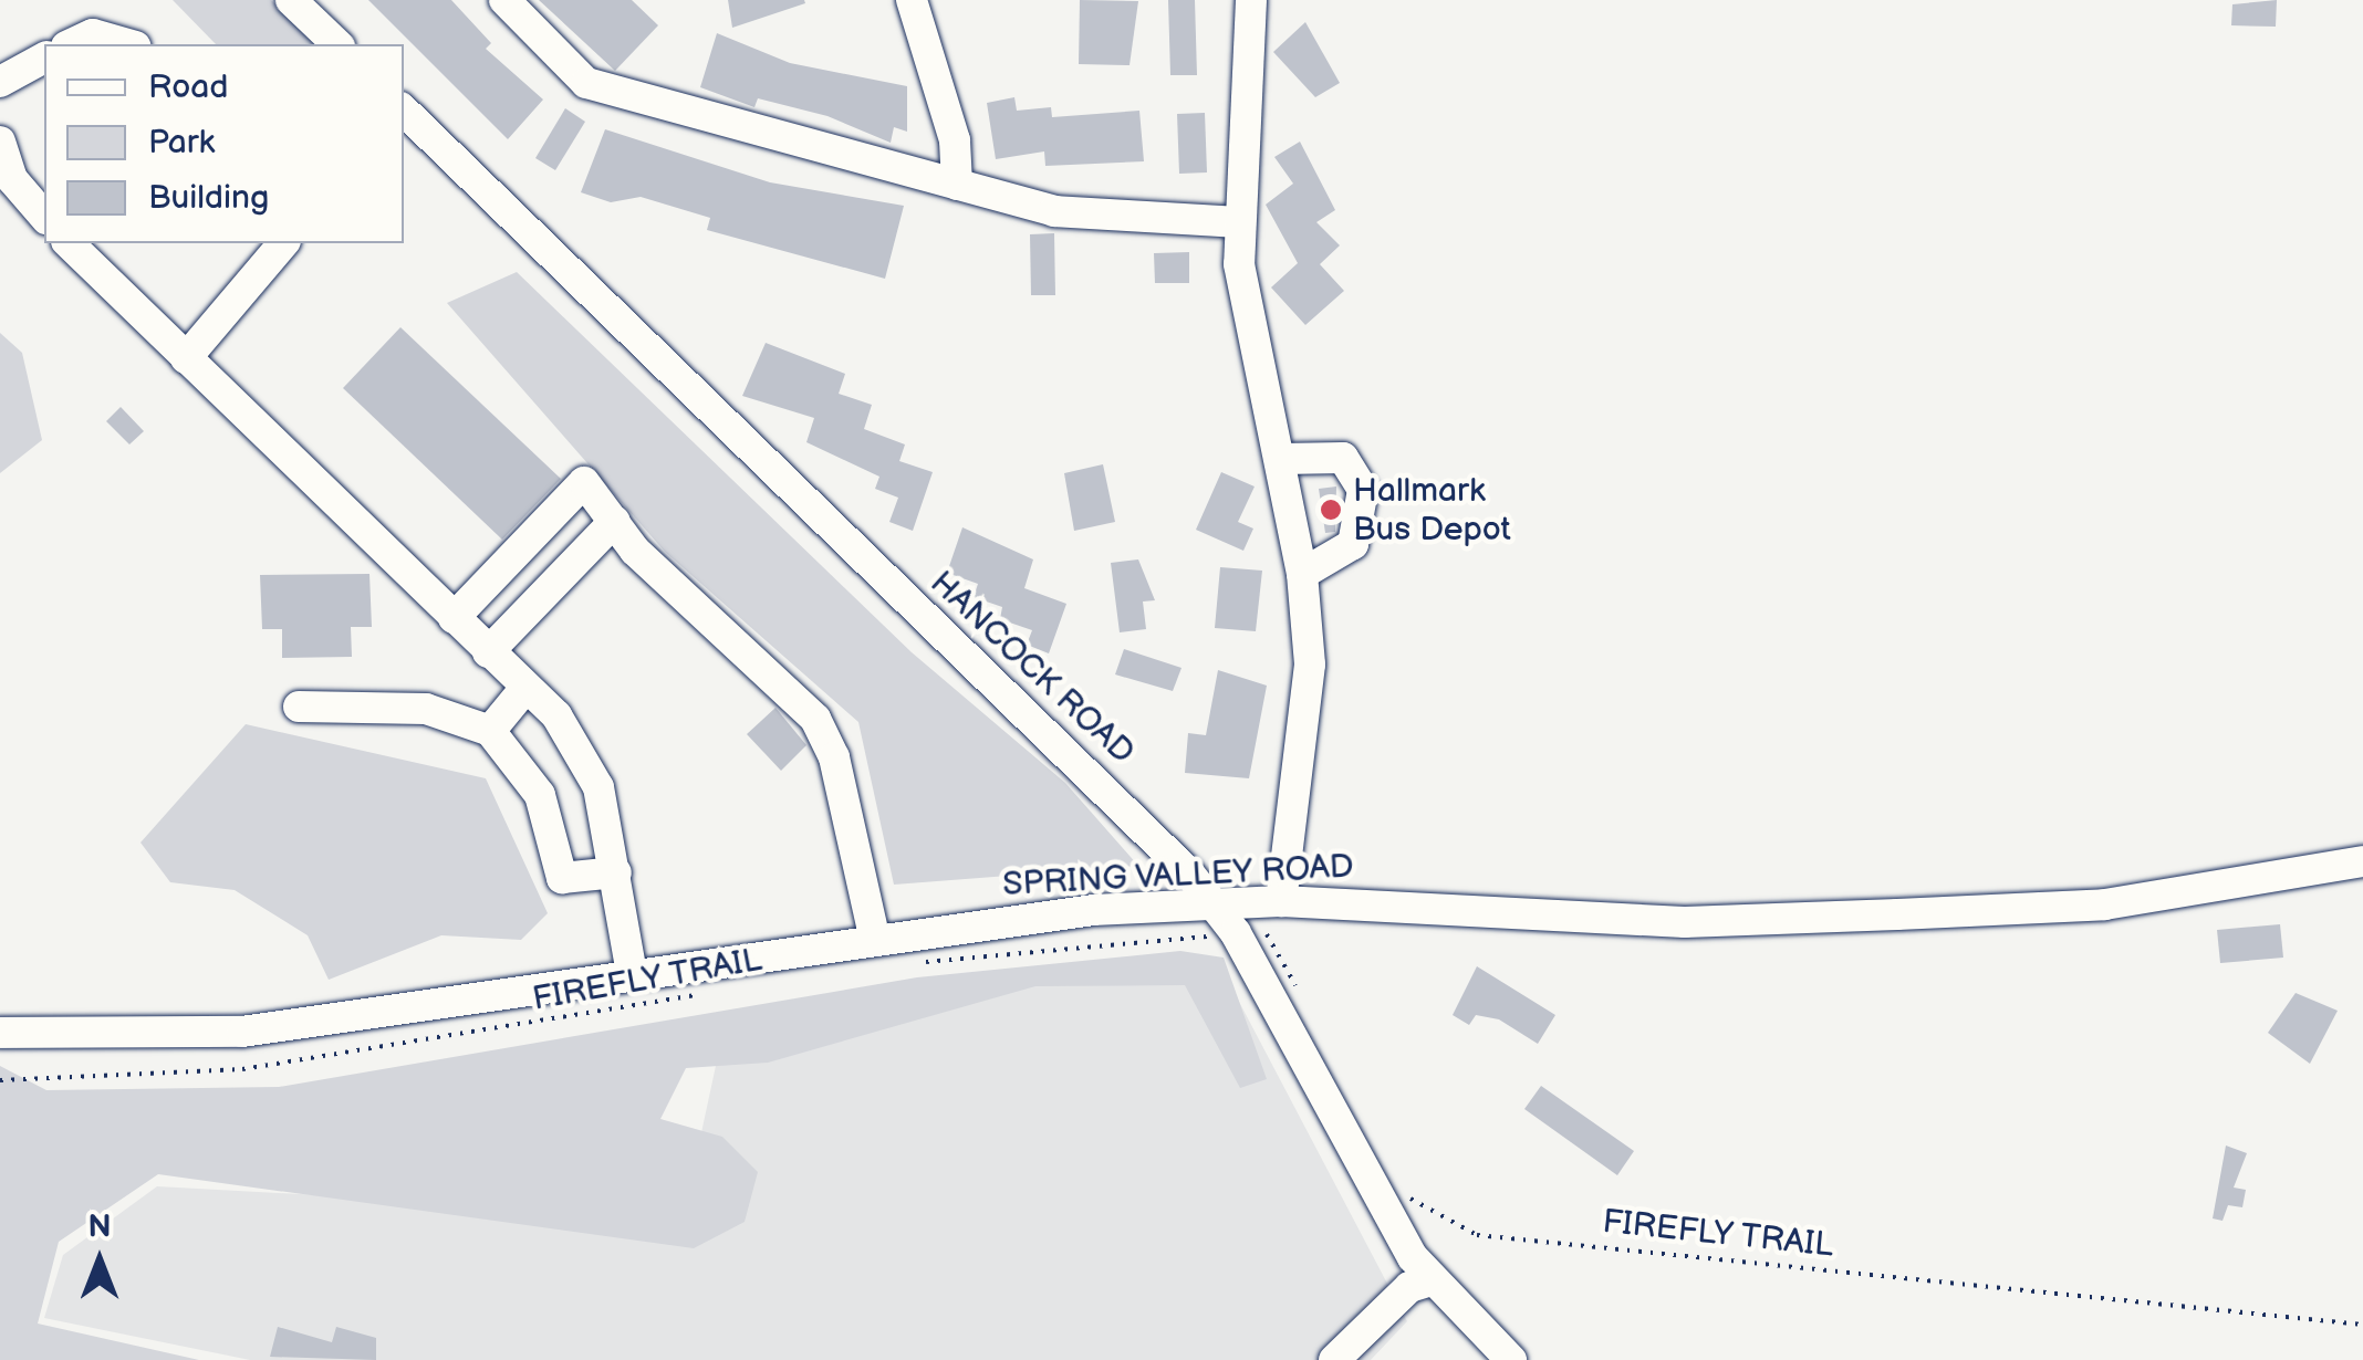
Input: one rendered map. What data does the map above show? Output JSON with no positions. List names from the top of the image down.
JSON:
{
  "streets": {
    "street": ["HANCOCK ROAD", "SPRING VALLEY ROAD"],
    "path": ["FIREFLY TRAIL"]
  },
  "crossings": [
    ["HANCOCK ROAD", "SPRING VALLEY ROAD"]
  ],
  "places": ["Hallmark Bus Depot"],
  "legend": ["Road", "Park", "Building"],
  "north": "top"
}
